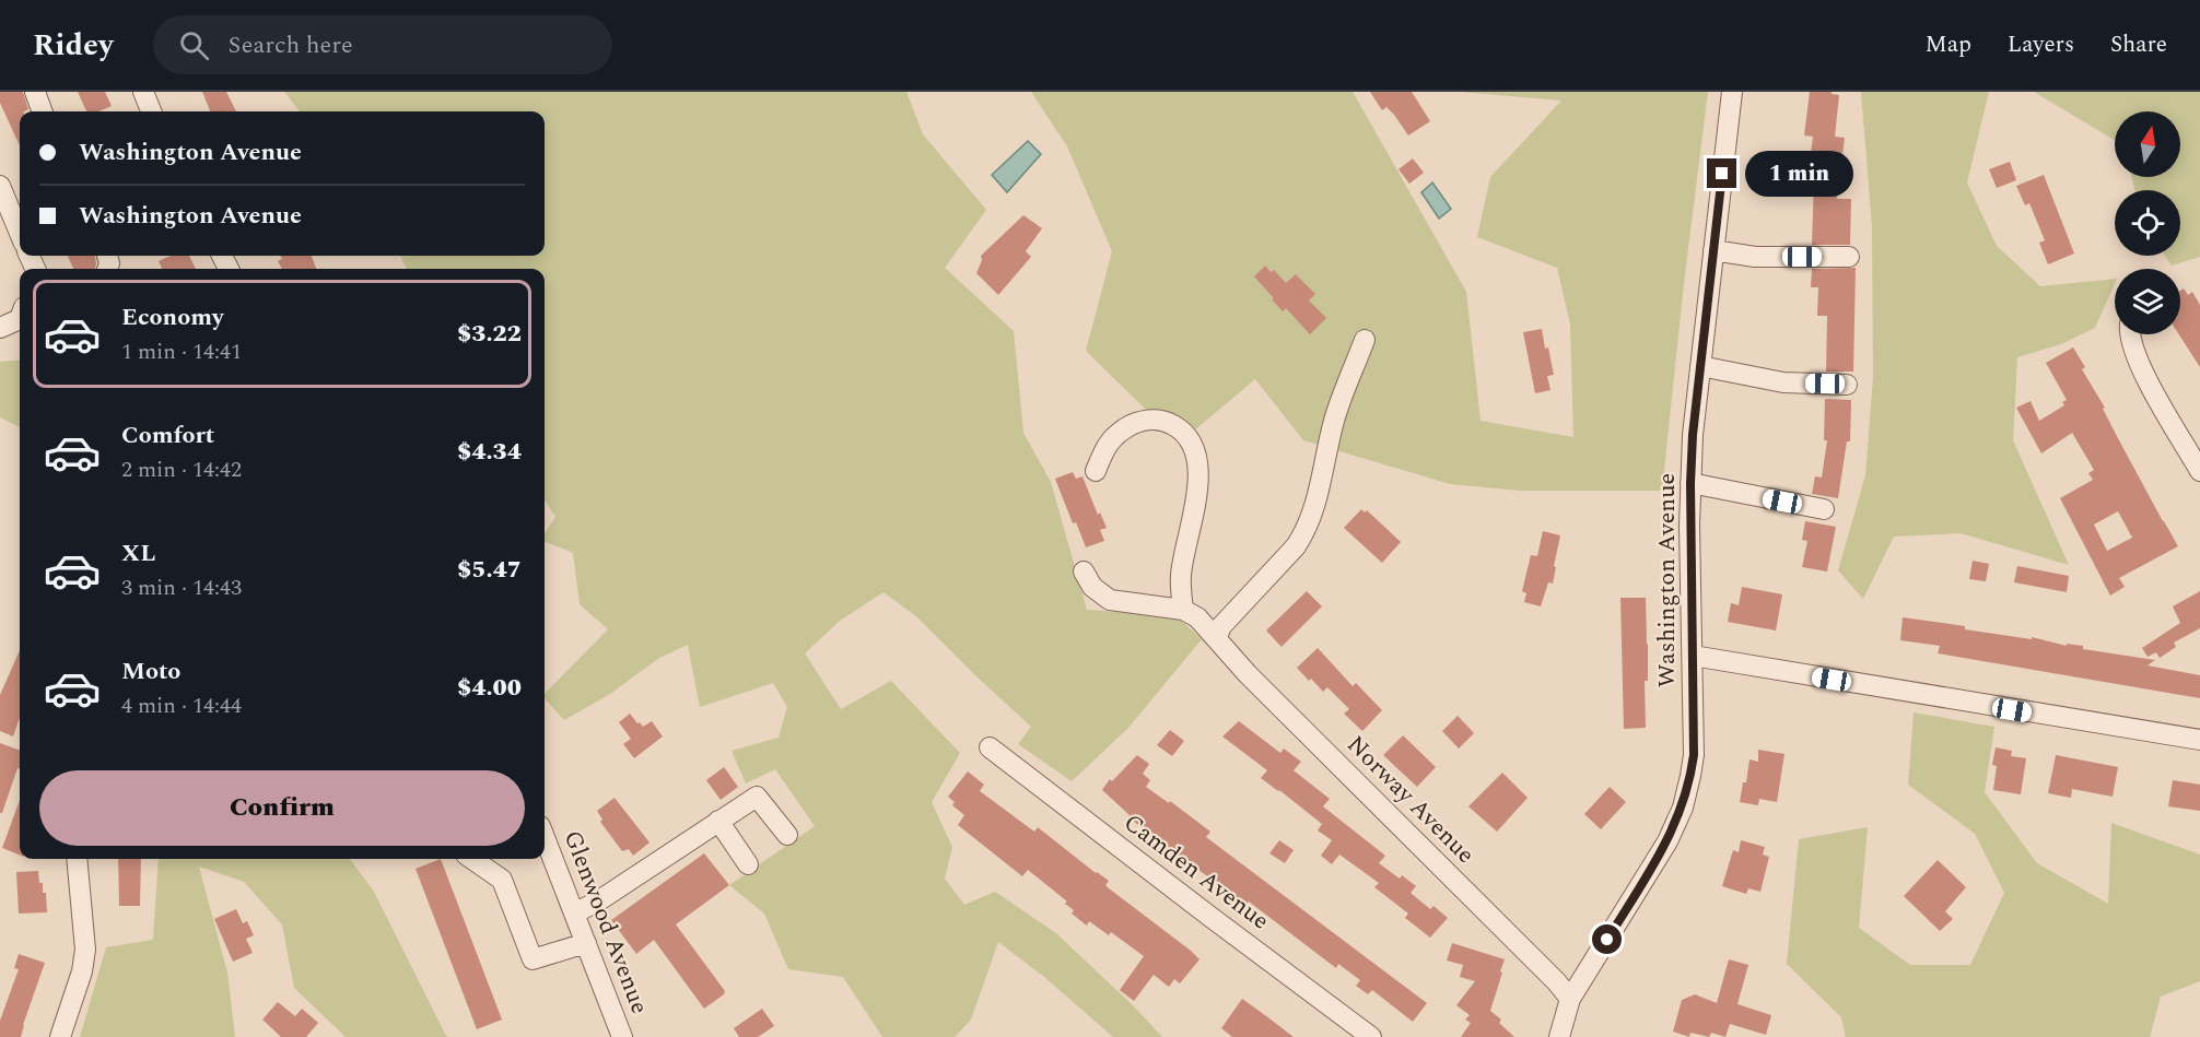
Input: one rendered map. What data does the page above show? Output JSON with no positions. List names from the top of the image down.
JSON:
{
  "streets": {
    "street": [
      "Washington Avenue",
      "Norway Avenue",
      "Camden Avenue",
      "Glenwood Avenue"
    ]
  },
  "crossings": [
    ["Washington Avenue", "Norway Avenue"]
  ],
  "north": "top",
  "page": {
    "header": "Ridey",
    "search": "Search here",
    "nav": ["Map", "Layers", "Share"],
    "banner": ["Washington Avenue", "Washington Avenue"],
    "bubble": "1 min",
    "list": [
      {
        "name": "Economy",
        "note": "1 min · 14:41",
        "value": "$3.22"
      },
      {
        "name": "Comfort",
        "note": "2 min · 14:42",
        "value": "$4.34"
      },
      {
        "name": "XL",
        "note": "3 min · 14:43",
        "value": "$5.47"
      },
      {
        "name": "Moto",
        "note": "4 min · 14:44",
        "value": "$4.00"
      }
    ],
    "buttons": "Confirm"
  }
}
